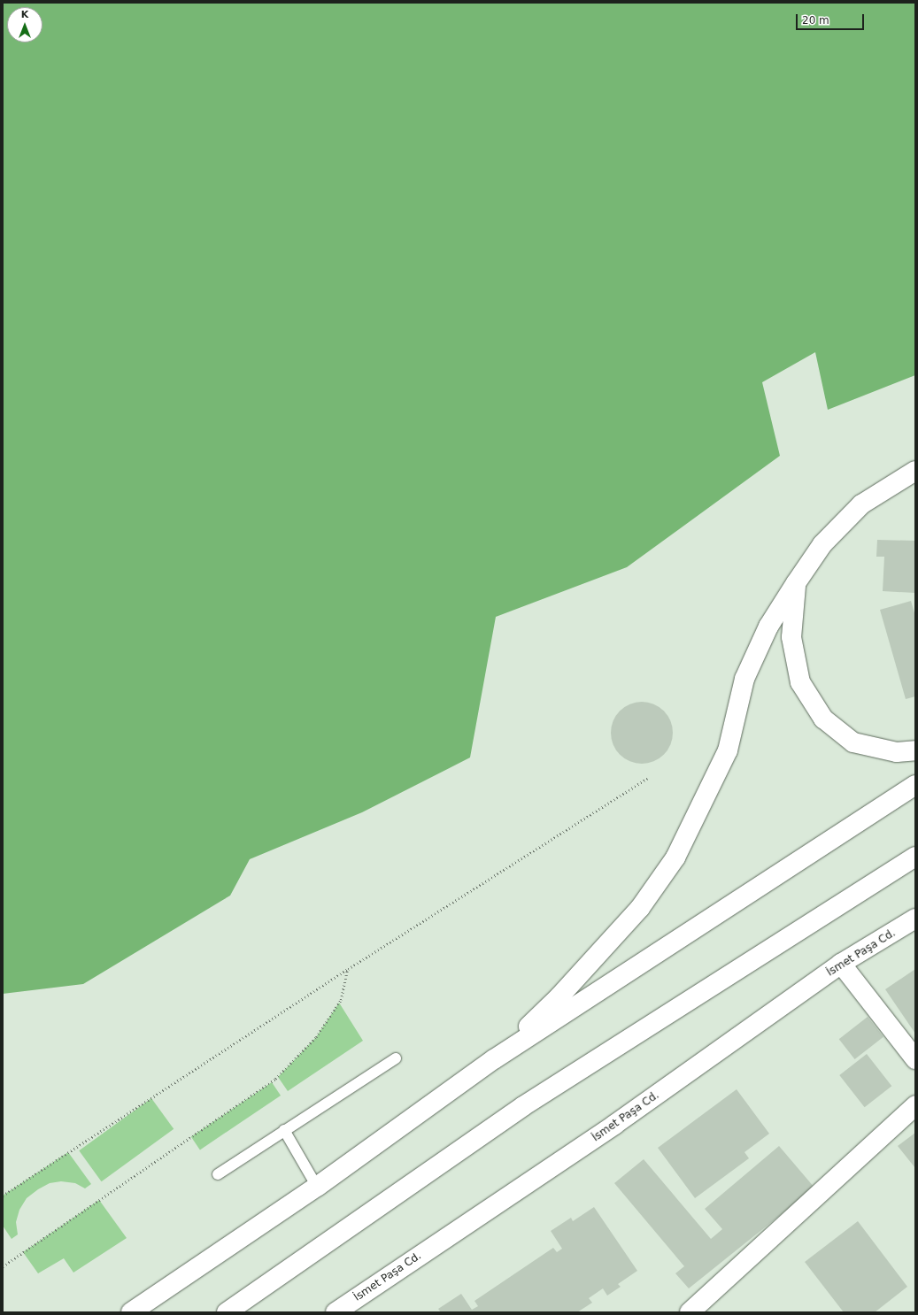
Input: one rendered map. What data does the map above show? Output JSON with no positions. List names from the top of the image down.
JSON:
{
  "streets": {
    "main road": ["İsmet Paşa Cd."]
  },
  "scale_bar": "20 m",
  "north": "top"
}
